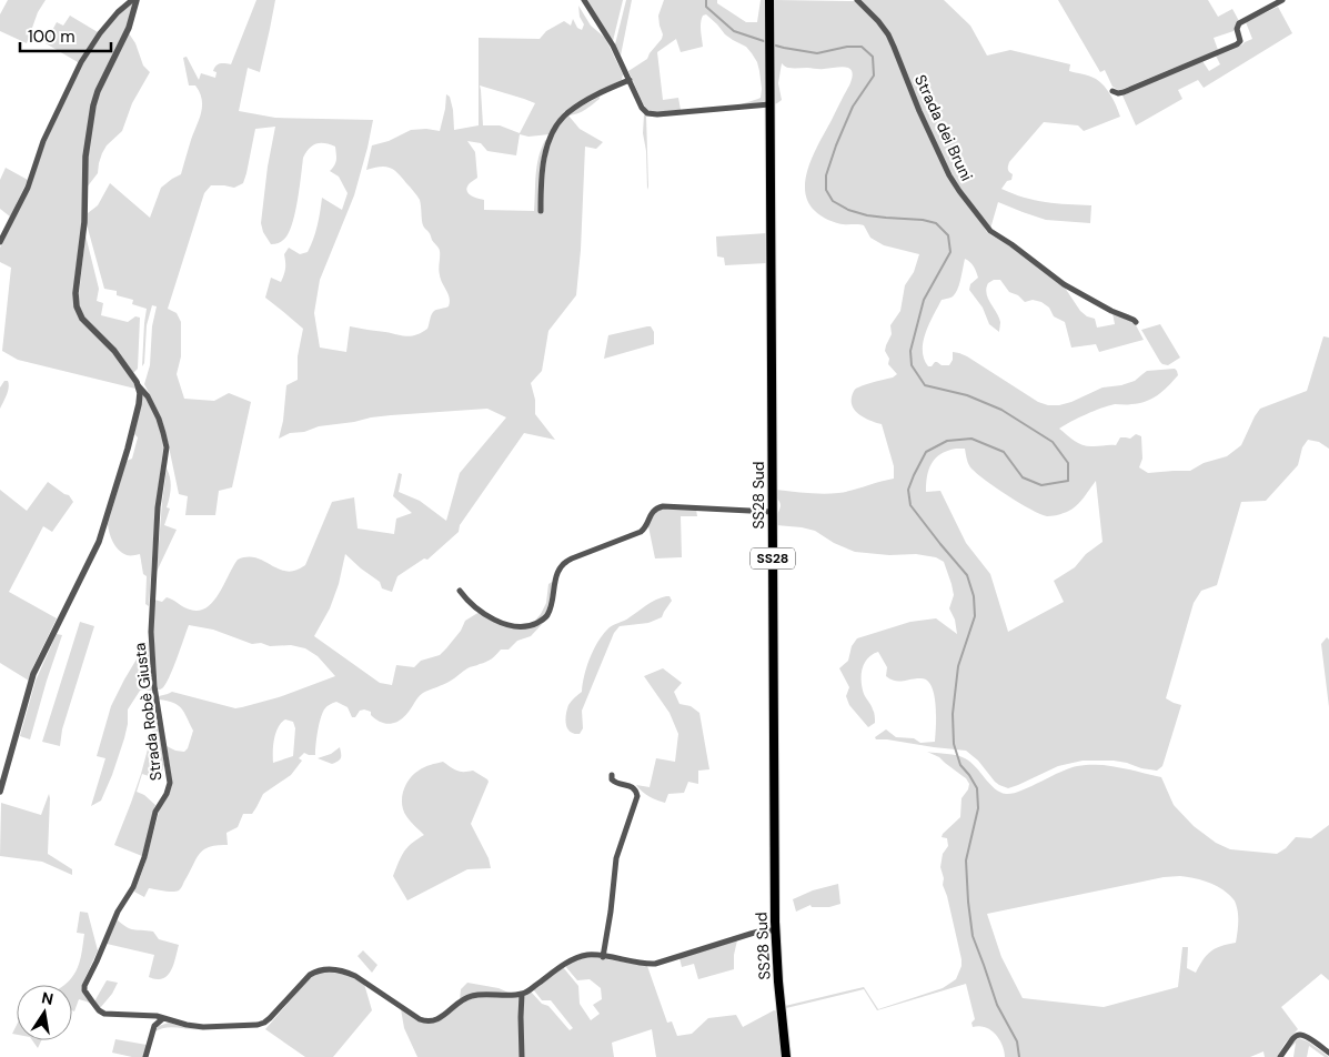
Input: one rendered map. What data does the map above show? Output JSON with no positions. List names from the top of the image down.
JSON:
{
  "streets": {
    "main road": ["SS28 Sud", "SS28"],
    "street": ["Strada dei Bruni", "Strada Robè Giusta"]
  },
  "scale_bar": "100 m",
  "north": "top"
}
